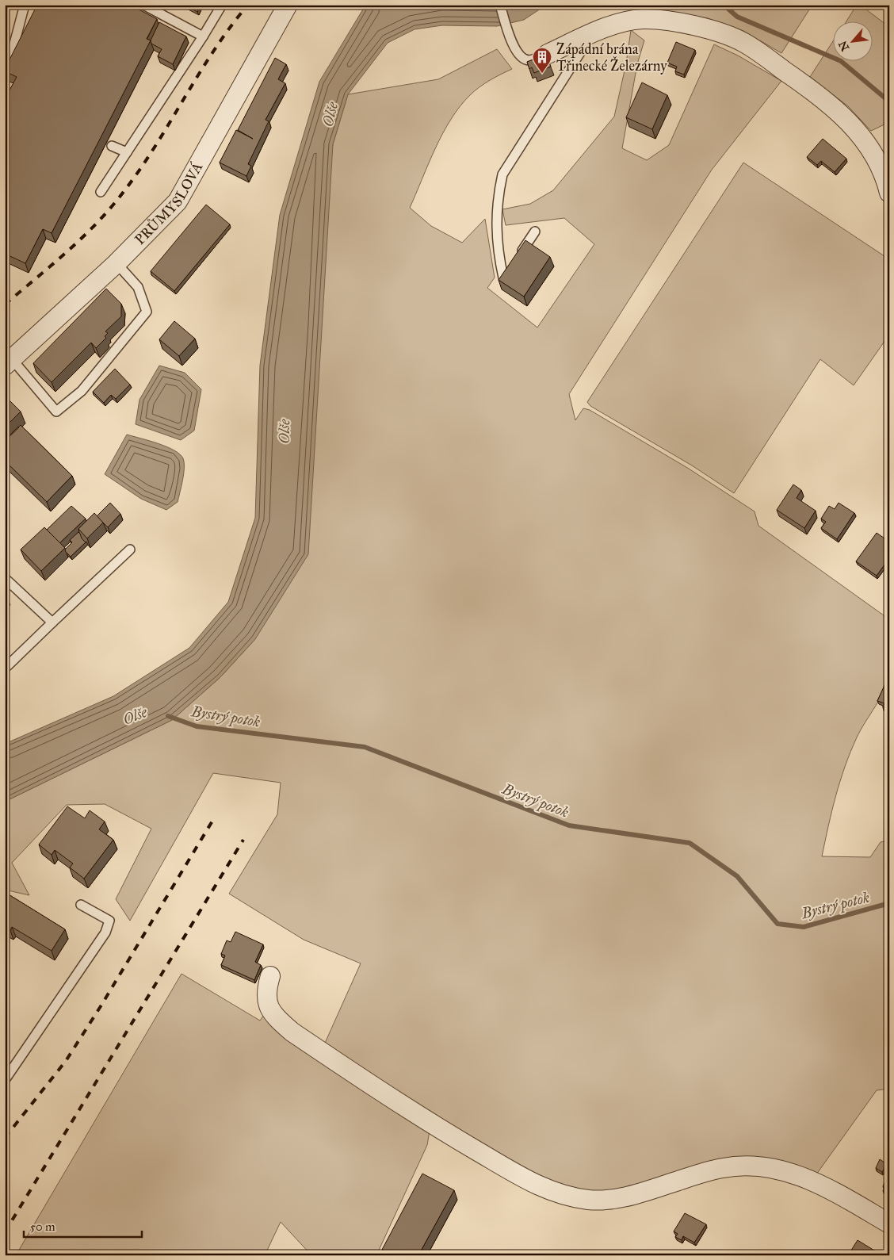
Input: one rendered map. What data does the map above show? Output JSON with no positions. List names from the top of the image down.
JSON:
{
  "streets": {
    "street": ["PRŮMYSLOVÁ"]
  },
  "water": ["Olše", "Bystrý potok"],
  "places": {
    "building": ["Zápádní brána Třinecké Železárny"]
  },
  "scale_bar": "50 m",
  "north": "bottom left"
}
